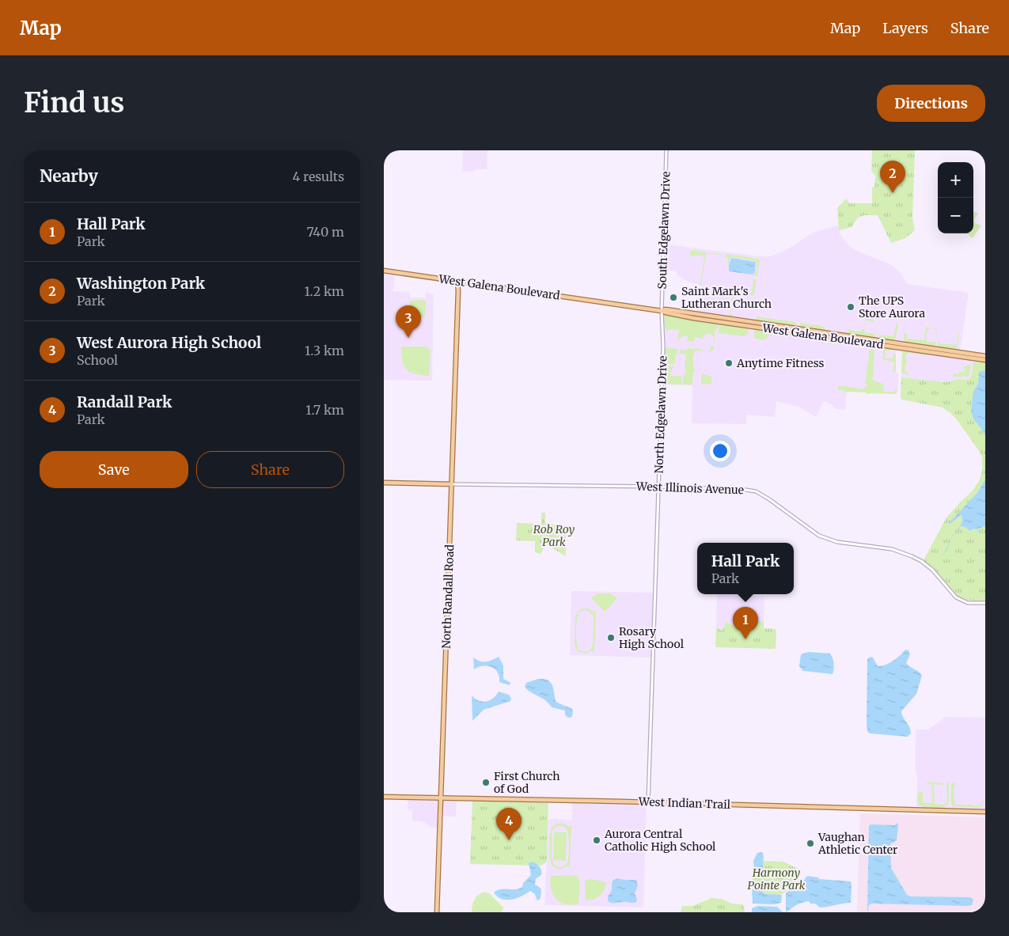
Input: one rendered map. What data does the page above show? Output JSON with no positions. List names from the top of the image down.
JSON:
{
  "streets": {
    "main road": [
      "West Galena Boulevard",
      "West Illinois Avenue",
      "North Randall Road",
      "West Indian Trail"
    ],
    "street": ["South Edgelawn Drive", "North Edgelawn Drive"]
  },
  "crossings": [
    ["South Edgelawn Drive", "West Galena Boulevard"],
    ["South Edgelawn Drive", "North Edgelawn Drive"],
    ["West Galena Boulevard", "North Edgelawn Drive"],
    ["West Galena Boulevard", "North Randall Road"],
    ["North Edgelawn Drive", "West Illinois Avenue"],
    ["North Edgelawn Drive", "West Indian Trail"],
    ["West Illinois Avenue", "North Randall Road"],
    ["North Randall Road", "West Indian Trail"]
  ],
  "parks": ["Rob Roy Park", "Harmony Pointe Park"],
  "places": [
    "Saint Mark's Lutheran Church",
    "The UPS Store Aurora",
    "Anytime Fitness",
    "Rosary High School",
    "First Church of God",
    "Aurora Central Catholic High School",
    "Vaughan Athletic Center"
  ],
  "page": {
    "header": "Map",
    "nav": ["Map", "Layers", "Share"],
    "buttons": [
      "Directions",
      ["Save", "Share"]
    ],
    "title": "Find us",
    "heading": ["Nearby", "4 results"],
    "pins": [
      "2",
      "3",
      "1",
      "4"
    ],
    "map_buttons": ["+", "−"],
    "list": [
      {
        "mark": "1",
        "name": "Hall Park",
        "note": "Park",
        "value": "740 m"
      },
      {
        "mark": "2",
        "name": "Washington Park",
        "note": "Park",
        "value": "1.2 km"
      },
      {
        "mark": "3",
        "name": "West Aurora High School",
        "note": "School",
        "value": "1.3 km"
      },
      {
        "mark": "4",
        "name": "Randall Park",
        "note": "Park",
        "value": "1.7 km"
      }
    ],
    "popup": ["Hall Park", "Park"]
  }
}
